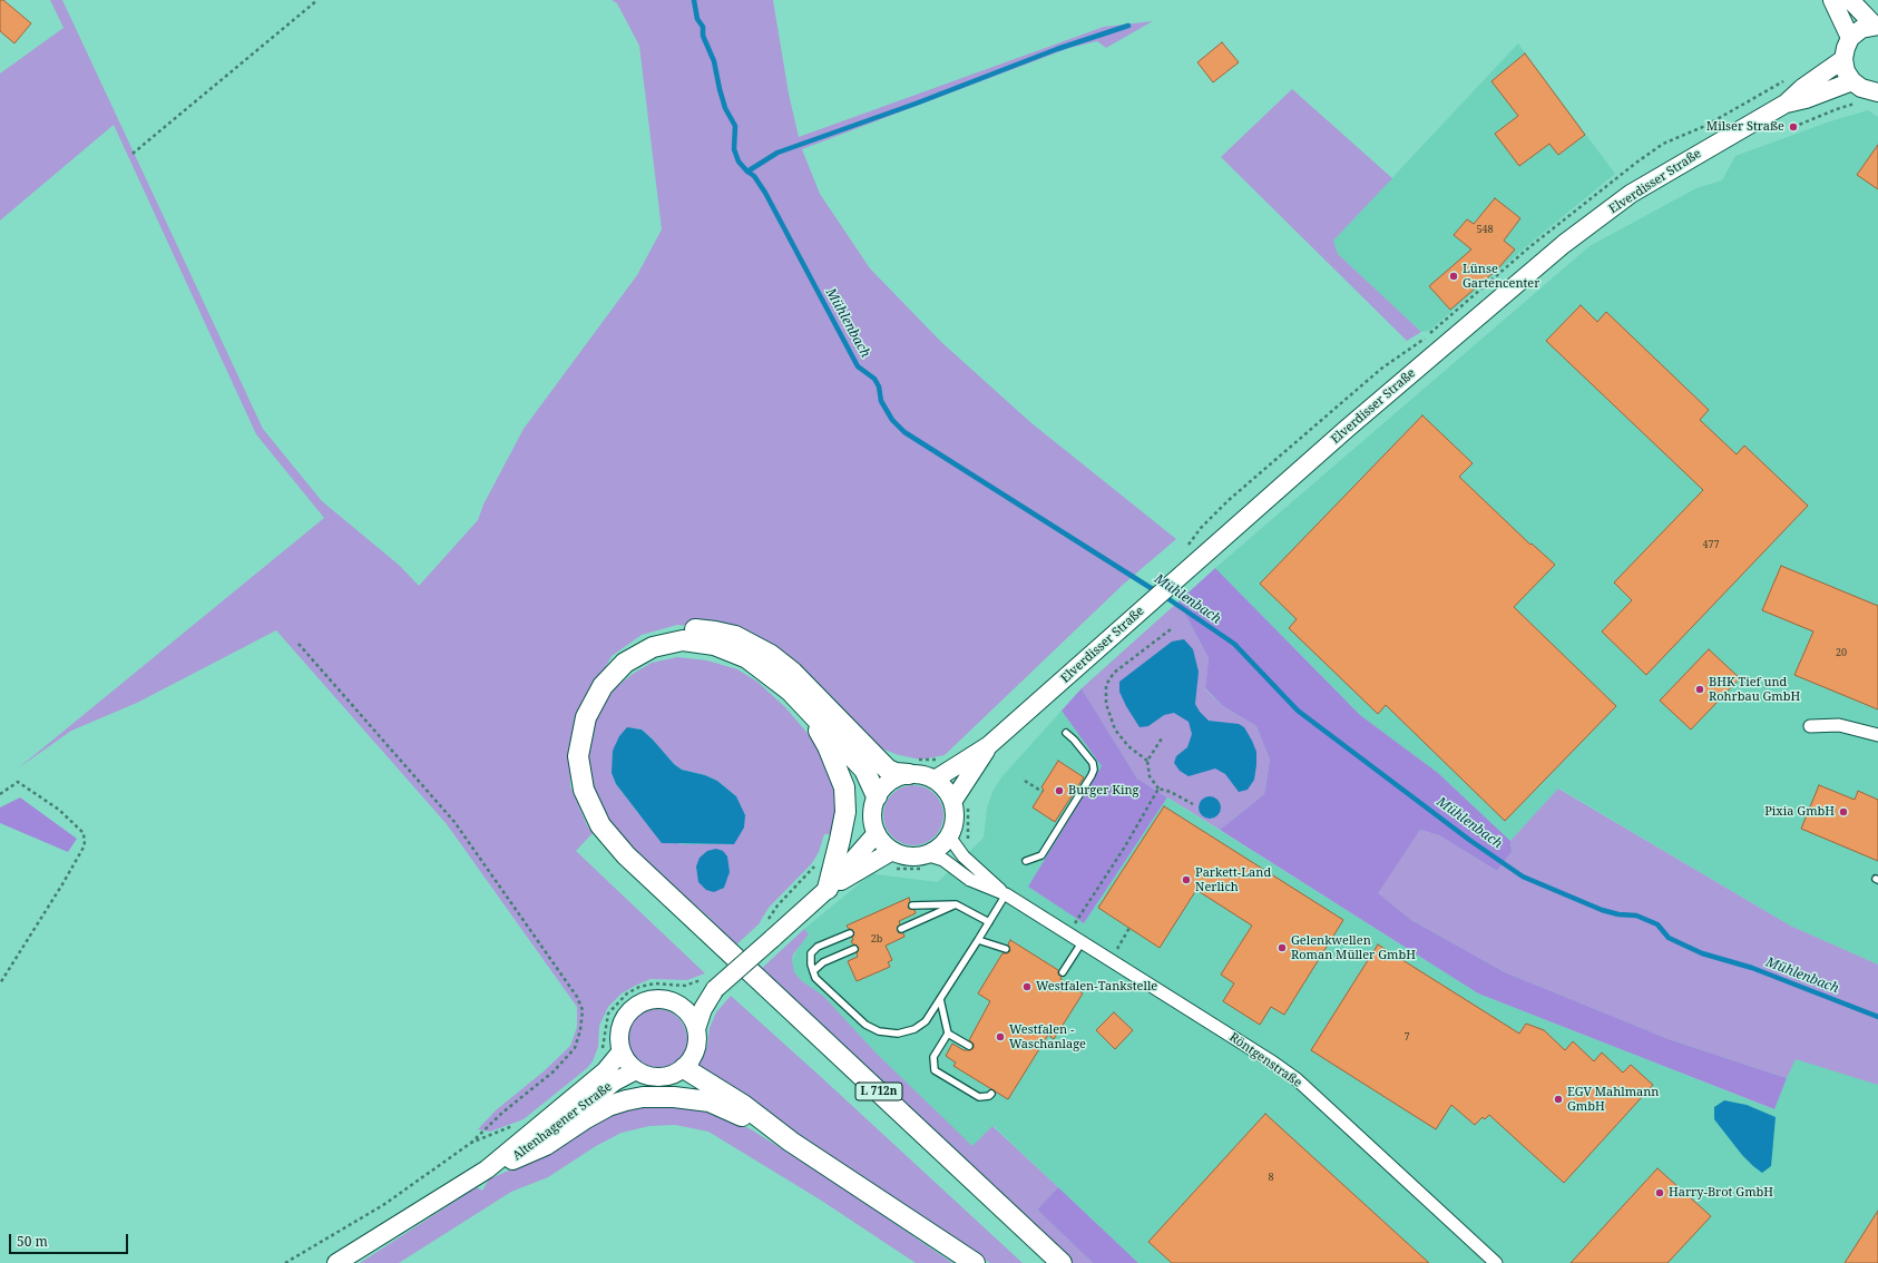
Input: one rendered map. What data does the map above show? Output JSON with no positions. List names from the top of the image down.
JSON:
{
  "streets": {
    "main road": ["Elverdisser Straße", "L 712n", "Altenhagener Straße"],
    "street": ["Röntgenstraße"]
  },
  "crossings": [
    ["Elverdisser Straße", "Röntgenstraße"]
  ],
  "water": ["Mühlenbach"],
  "places": [
    "Milser Straße",
    "Lünse Gartencenter",
    "BHK Tief und Rohrbau GmbH",
    "Burger King",
    "Pixia GmbH",
    "Parkett-Land Nerlich",
    "Gelenkwellen Roman Müller GmbH",
    "Westfalen-Tankstelle",
    "Westfalen - Waschanlage",
    "EGV Mahlmann GmbH",
    "Harry-Brot GmbH"
  ],
  "house_numbers": [
    "548",
    "477",
    "20",
    "2b",
    "7",
    "8"
  ],
  "scale_bar": "50 m"
}
